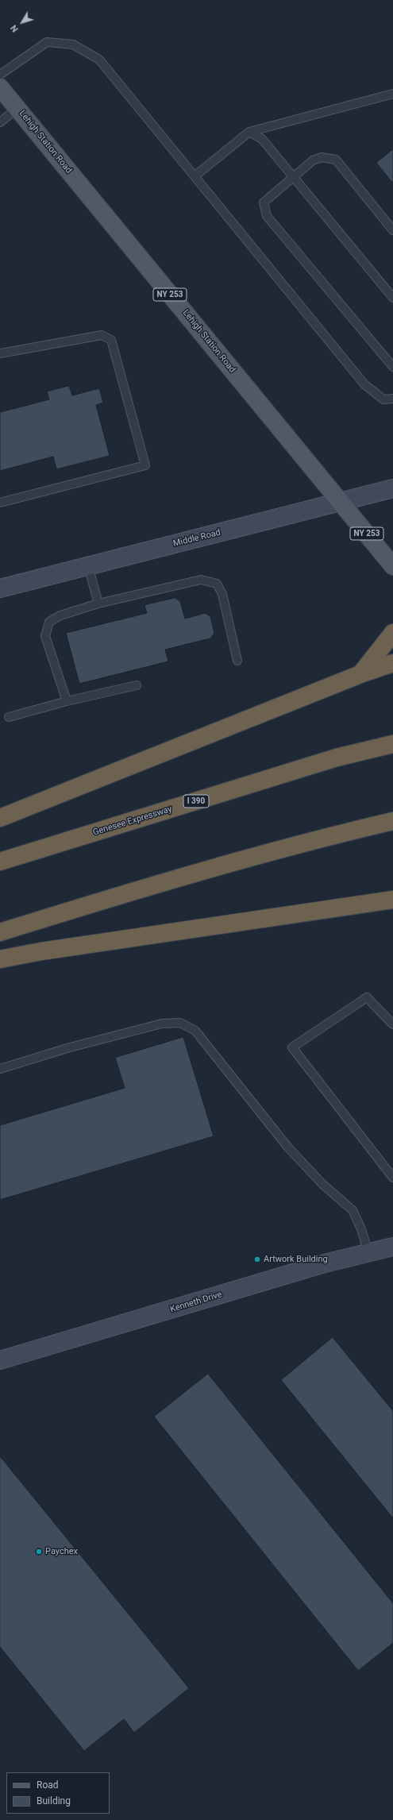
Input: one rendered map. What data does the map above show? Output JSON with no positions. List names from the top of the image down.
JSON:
{
  "streets": {
    "highway": ["I 390", "Genesee Expressway"],
    "main road": ["Lehigh Station Road", "NY 253"],
    "street": ["Middle Road", "Kenneth Drive"]
  },
  "crossings": [
    ["Lehigh Station Road", "Middle Road"]
  ],
  "places": ["Artwork Building", "Paychex"],
  "legend": ["Road", "Building"],
  "north": "bottom left"
}
